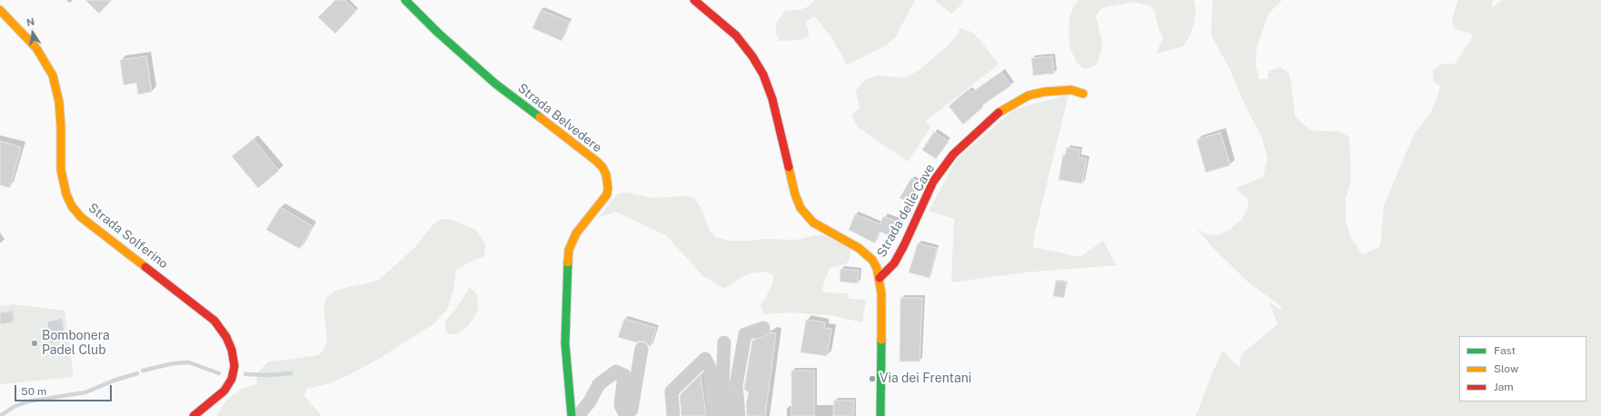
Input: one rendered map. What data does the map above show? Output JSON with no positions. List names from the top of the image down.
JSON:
{
  "streets": {
    "street": ["Strada Belvedere", "Strada delle Cave", "Strada Solferino"]
  },
  "places": ["Bombonera Padel Club", "Via dei Frentani"],
  "legend": ["Fast", "Slow", "Jam"],
  "scale_bar": "50 m",
  "north": "top"
}
